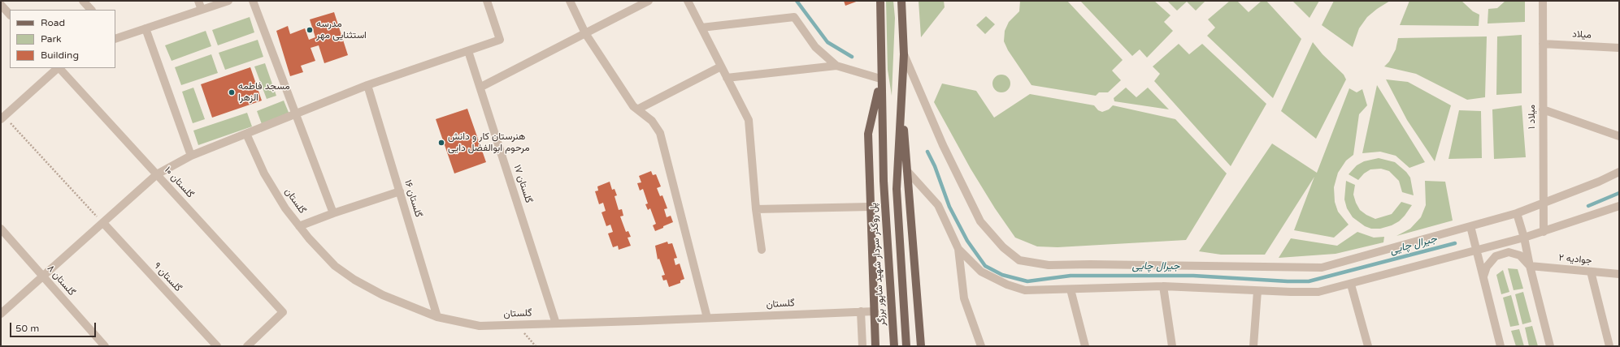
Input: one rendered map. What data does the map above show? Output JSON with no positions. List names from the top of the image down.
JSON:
{
  "streets": {
    "main road": ["پل روگذر سردار شهید شاپور برزگر"],
    "street": [
      "میلاد",
      "میلاد ۱",
      "گلستان ۱۰",
      "گلستان ۱۷",
      "گلستان ۱۶",
      "گلستان",
      "جوادیه ۲",
      "گلستان ۹",
      "گلستان ۸"
    ]
  },
  "crossings": [
    ["میلاد", "میلاد ۱"],
    ["گلستان ۱۷", "گلستان"],
    ["گلستان ۱۶", "گلستان"]
  ],
  "water": ["جیرال چایی"],
  "places": ["مدرسه استثنایی مهر", "مسجد فاطمه الزهرا", "هنرستان کار و دانش مرحوم ابوالفضل دایی"],
  "legend": ["Road", "Park", "Building"],
  "scale_bar": "50 m"
}
